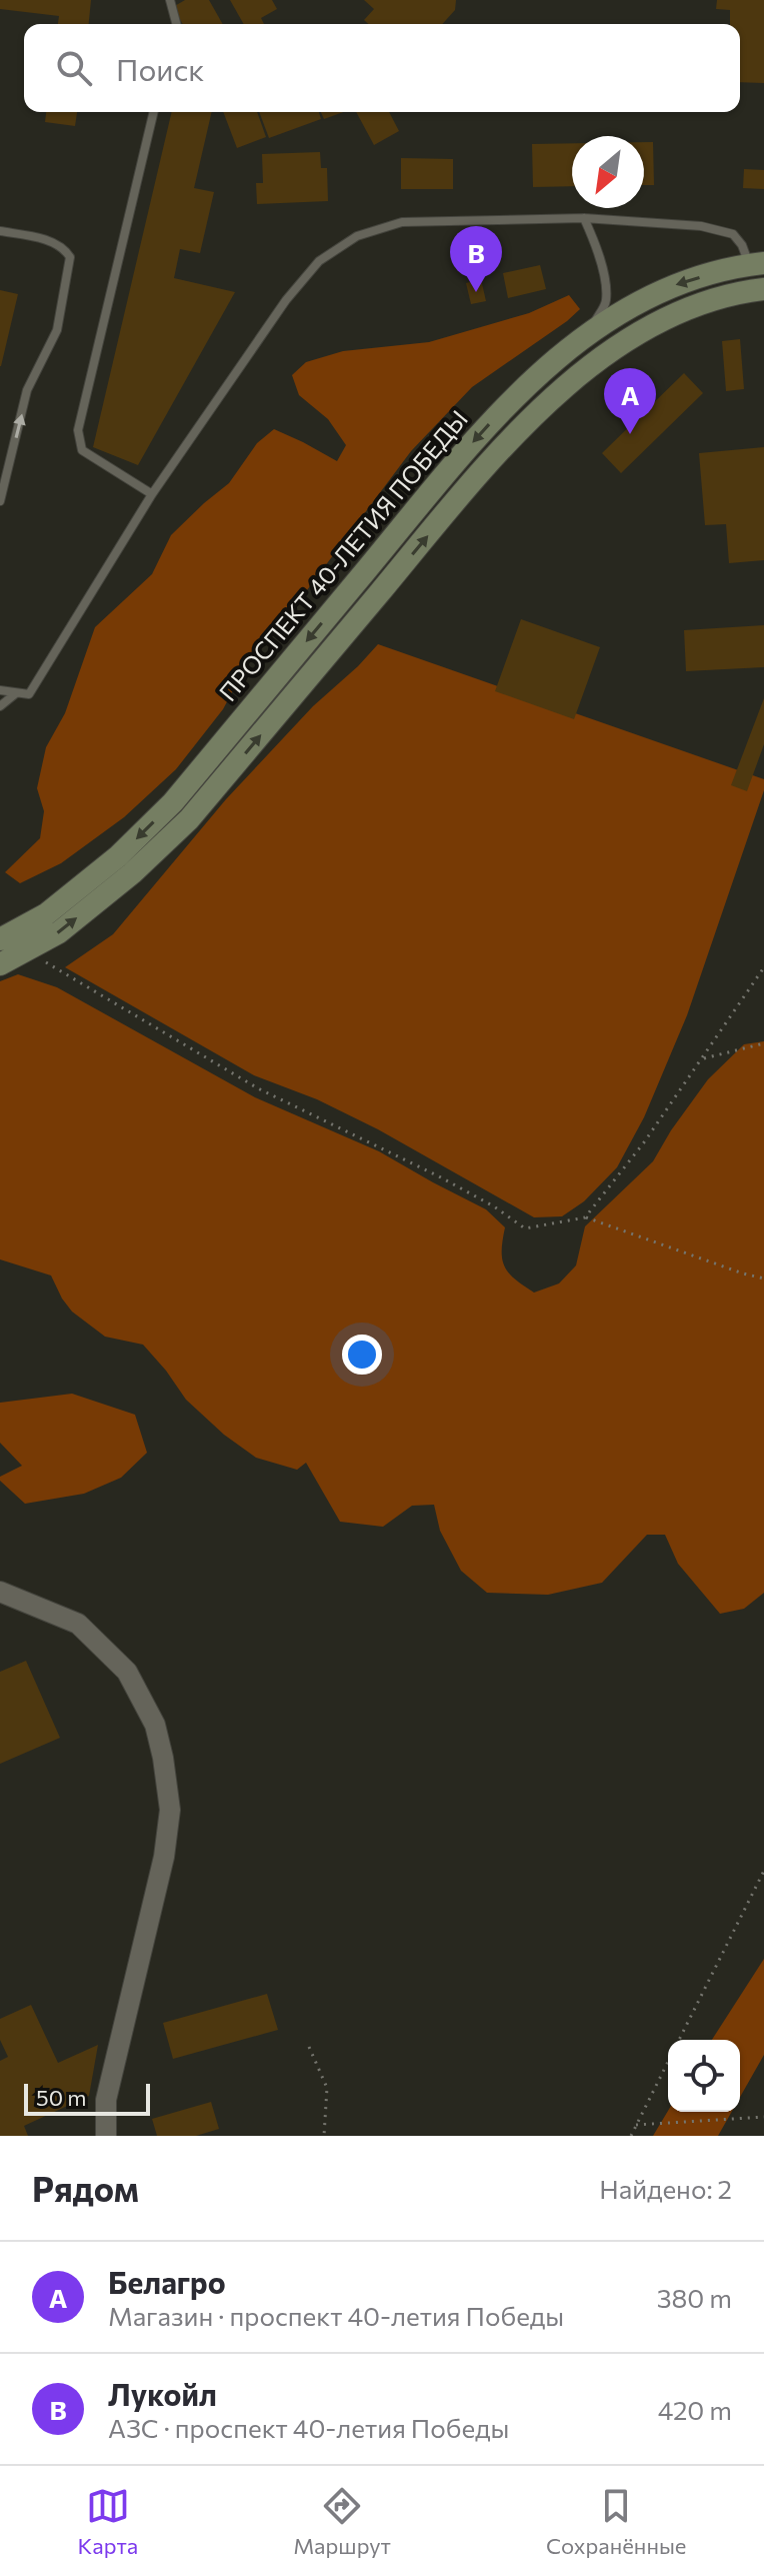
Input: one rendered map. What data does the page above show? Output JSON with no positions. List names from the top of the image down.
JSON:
{
  "streets": {
    "main road": ["ПРОСПЕКТ 40-ЛЕТИЯ ПОБЕДЫ"]
  },
  "scale_bar": "50 m",
  "north": "bottom left",
  "page": {
    "search": "Поиск",
    "pins": ["B", "A"],
    "scale": "50 m",
    "heading": ["Рядом", "Найдено: 2"],
    "list": [
      {
        "mark": "A",
        "name": "Белагро",
        "note": "Магазин · проспект 40-летия Победы",
        "value": "380 m"
      },
      {
        "mark": "B",
        "name": "Лукойл",
        "note": "АЗС · проспект 40-летия Победы",
        "value": "420 m"
      }
    ],
    "nav": ["Карта", "Маршрут", "Сохранённые"]
  }
}
